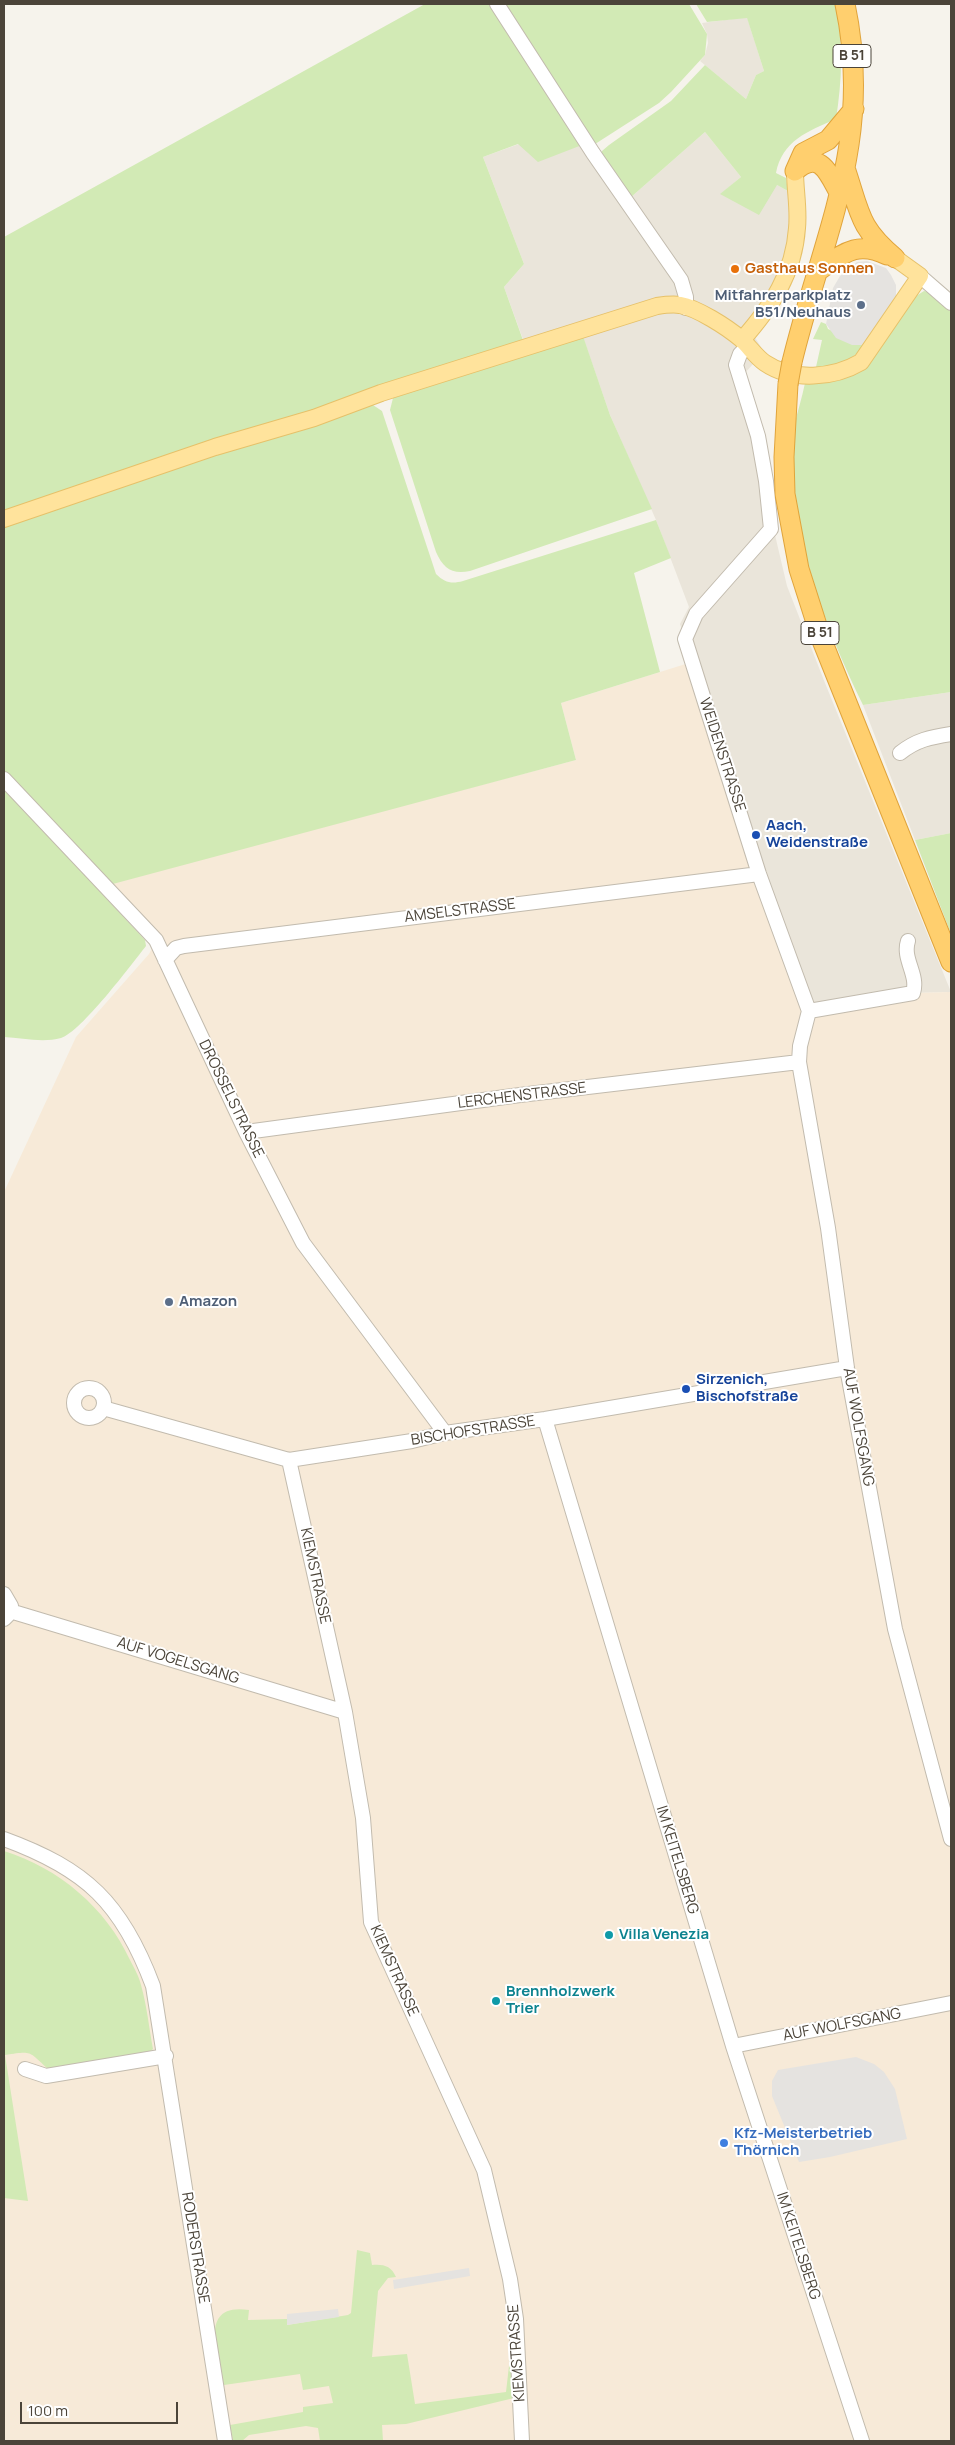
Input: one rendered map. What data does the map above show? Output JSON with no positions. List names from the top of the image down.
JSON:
{
  "streets": {
    "highway": ["B 51"],
    "street": [
      "WEIDENSTRASSE",
      "AMSELSTRASSE",
      "LERCHENSTRASSE",
      "DROSSELSTRASSE",
      "AUF WOLFSGANG",
      "BISCHOFSTRASSE",
      "KIEMSTRASSE",
      "AUF VOGELSGANG",
      "IM KEITELSBERG",
      "RODERSTRASSE"
    ]
  },
  "crossings": [
    ["WEIDENSTRASSE", "AMSELSTRASSE"],
    ["WEIDENSTRASSE", "AUF WOLFSGANG"],
    ["AMSELSTRASSE", "DROSSELSTRASSE"],
    ["LERCHENSTRASSE", "DROSSELSTRASSE"],
    ["LERCHENSTRASSE", "AUF WOLFSGANG"],
    ["DROSSELSTRASSE", "BISCHOFSTRASSE"],
    ["AUF WOLFSGANG", "BISCHOFSTRASSE"],
    ["AUF WOLFSGANG", "IM KEITELSBERG"],
    ["BISCHOFSTRASSE", "KIEMSTRASSE"],
    ["BISCHOFSTRASSE", "IM KEITELSBERG"],
    ["KIEMSTRASSE", "AUF VOGELSGANG"]
  ],
  "places": [
    "Gasthaus Sonnen",
    "Mitfahrerparkplatz B51/Neuhaus",
    "Aach, Weidenstraße",
    "Amazon",
    "Sirzenich, Bischofstraße",
    "Villa Venezia",
    "Brennholzwerk Trier",
    "Kfz-Meisterbetrieb Thörnich"
  ],
  "scale_bar": "100 m"
}
